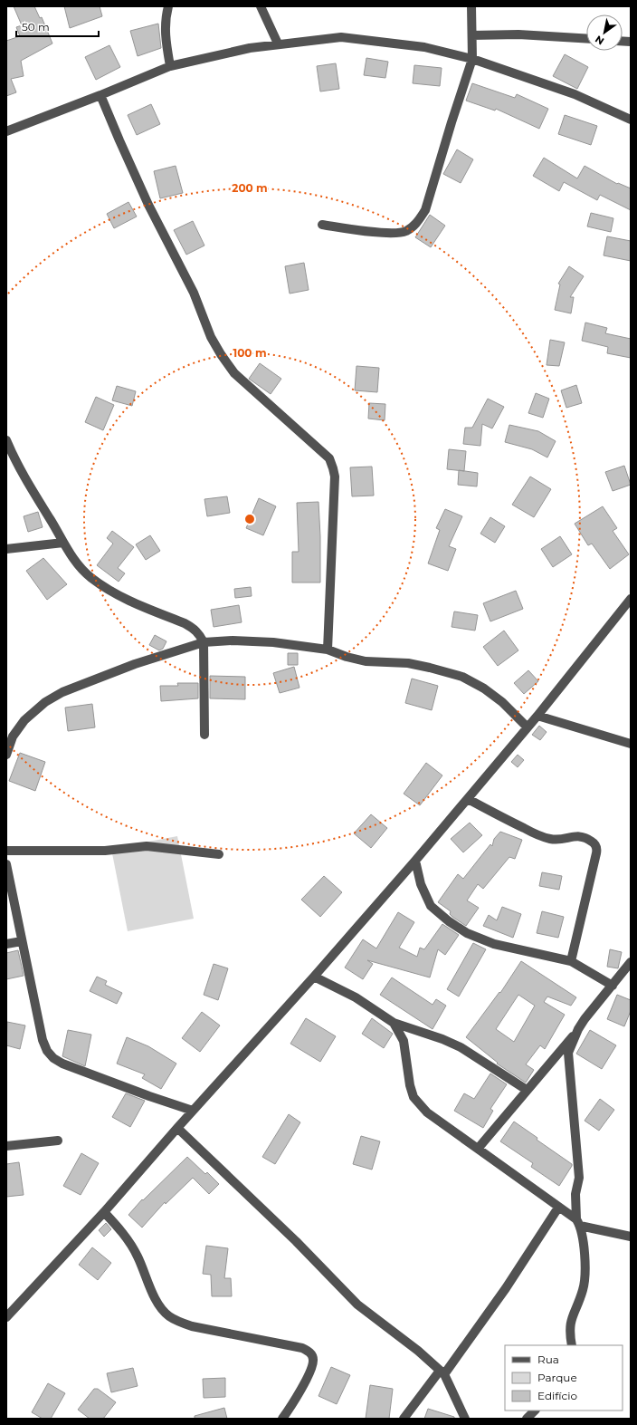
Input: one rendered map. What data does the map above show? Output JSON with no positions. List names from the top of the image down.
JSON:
{
  "legend": ["Rua", "Parque", "Edifício"],
  "scale_bar": "50 m",
  "north": "bottom left",
  "rings": ["200 m", "100 m"]
}
